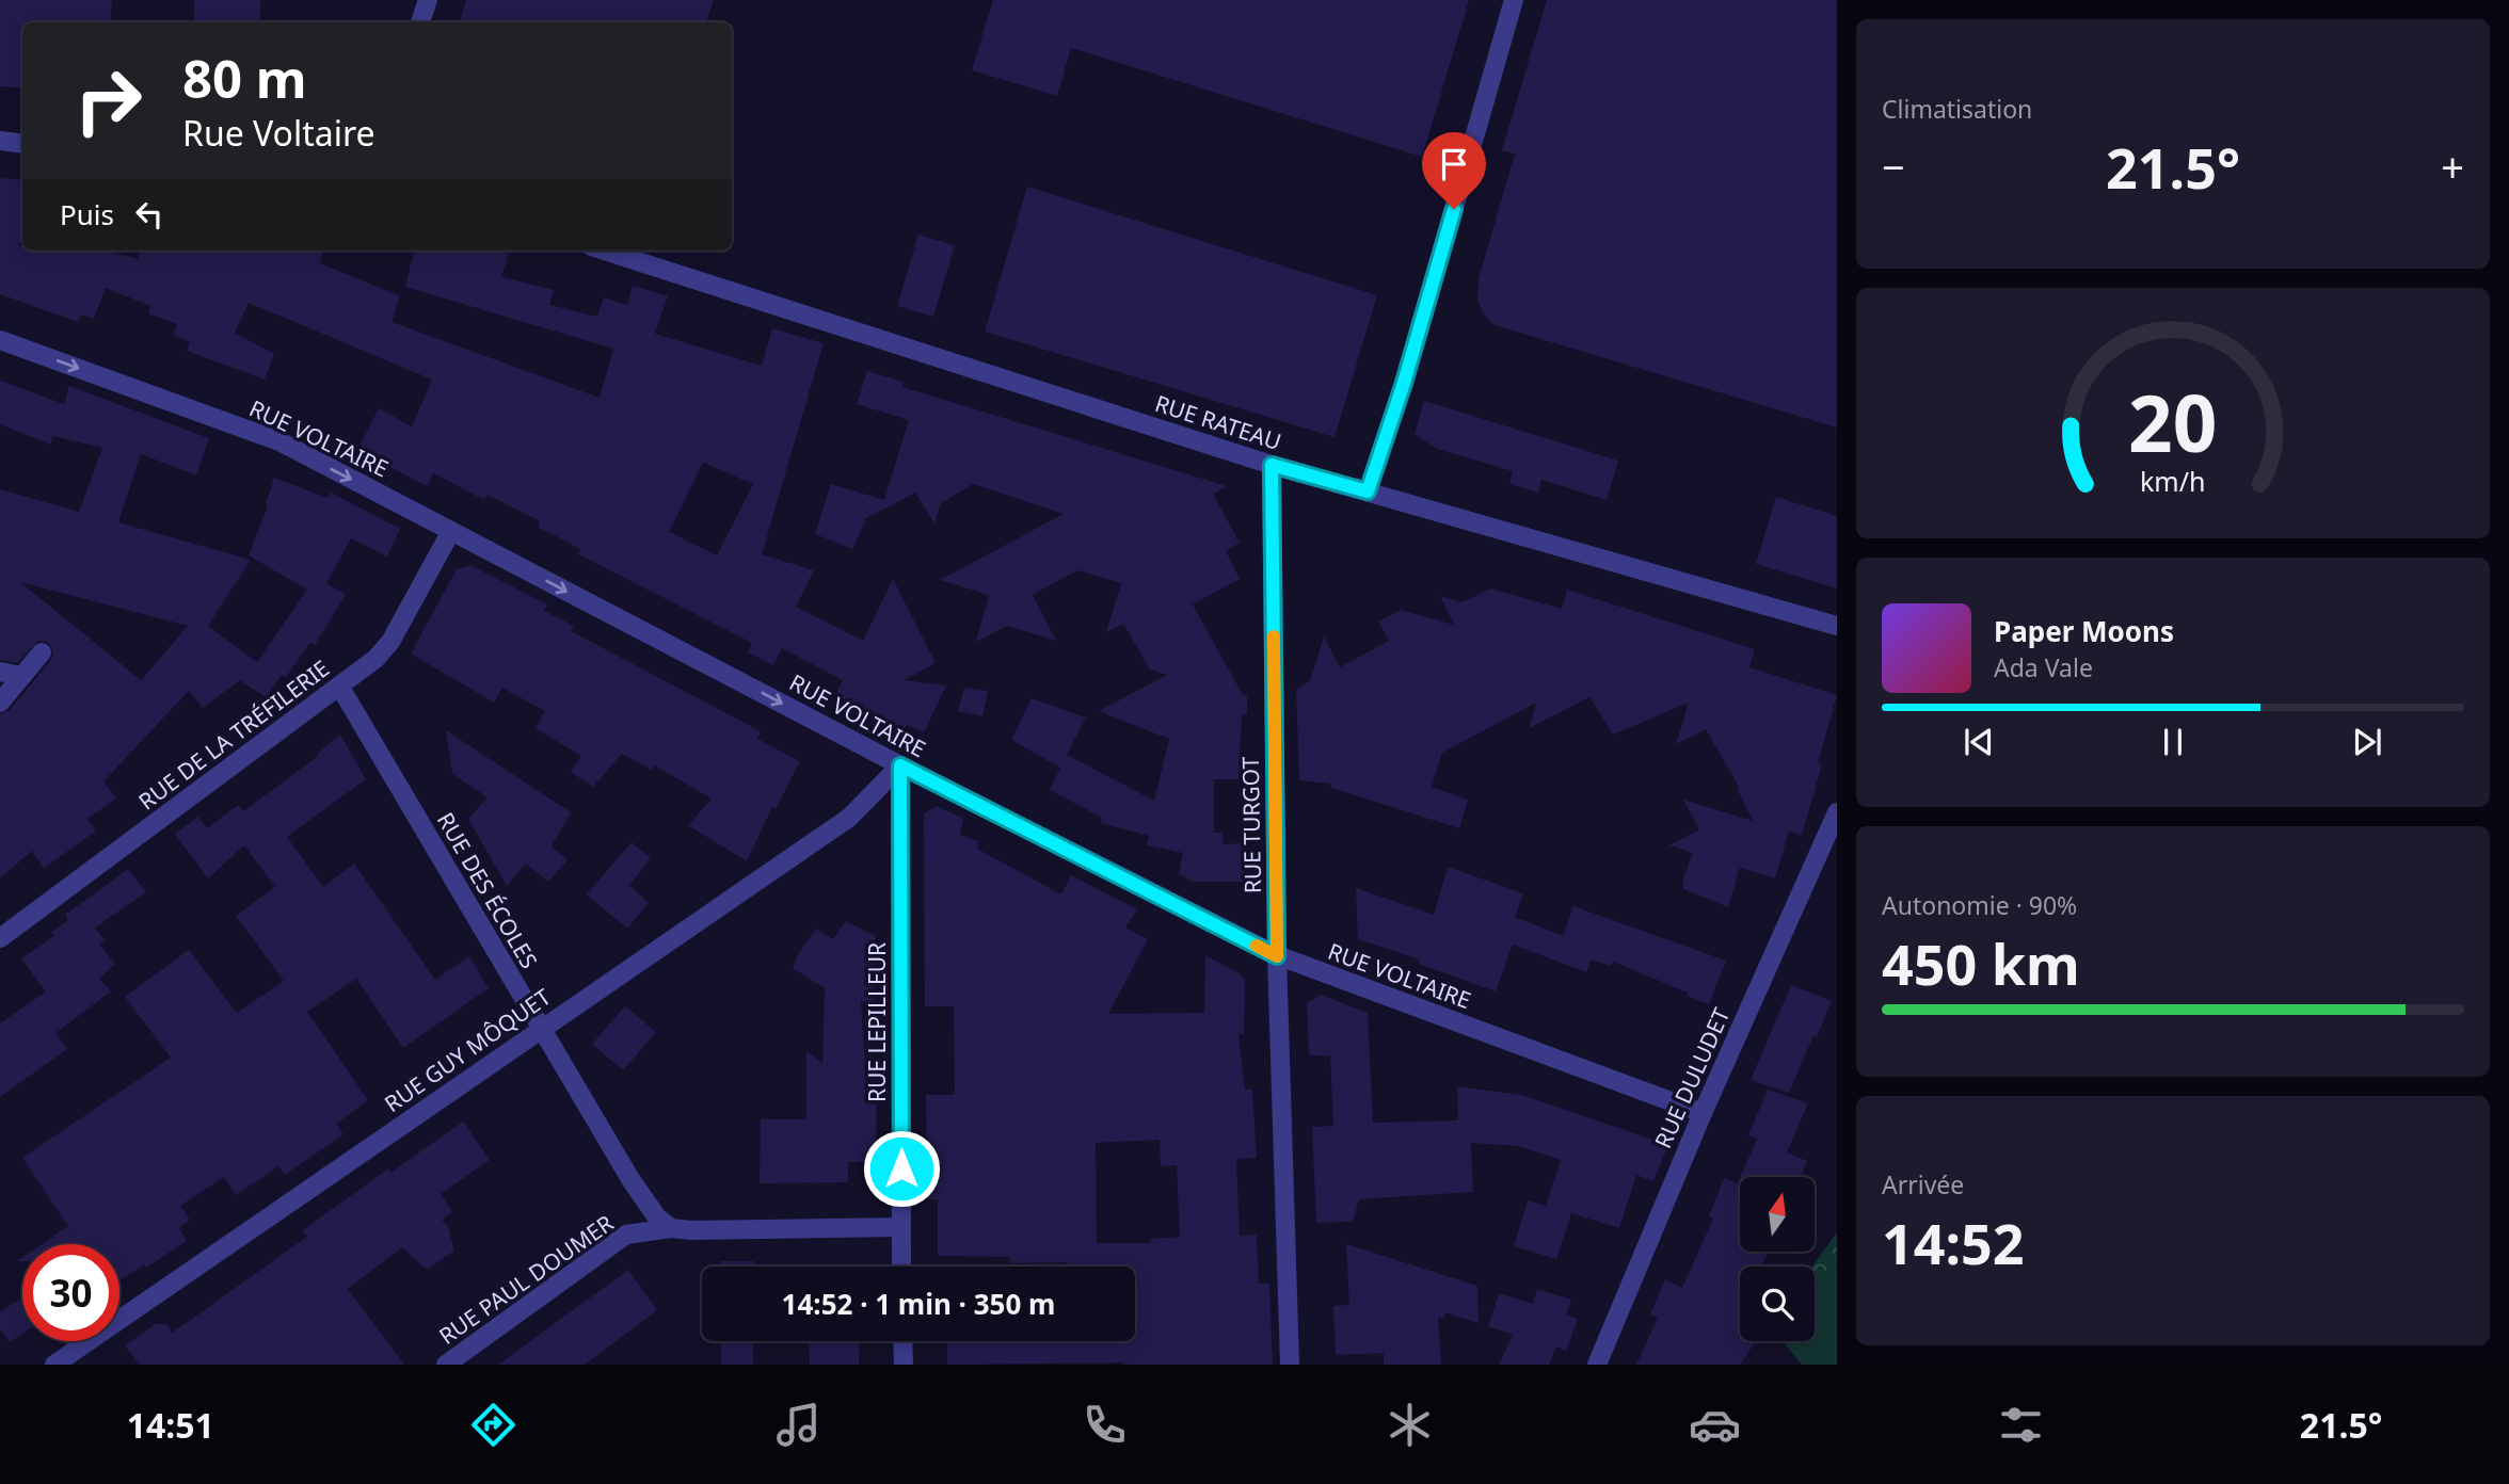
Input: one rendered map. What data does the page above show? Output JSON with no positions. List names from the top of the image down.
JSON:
{
  "streets": {
    "street": [
      "RUE RATEAU",
      "RUE VOLTAIRE",
      "RUE DE LA TRÉFILERIE",
      "RUE TURGOT",
      "RUE DES ÉCOLES",
      "RUE LEPILLEUR",
      "RUE GUY MÔQUET",
      "RUE DULUDET",
      "RUE PAUL DOUMER"
    ]
  },
  "crossings": [
    ["RUE RATEAU", "RUE TURGOT"],
    ["RUE VOLTAIRE", "RUE DE LA TRÉFILERIE"],
    ["RUE VOLTAIRE", "RUE TURGOT"],
    ["RUE VOLTAIRE", "RUE LEPILLEUR"],
    ["RUE VOLTAIRE", "RUE GUY MÔQUET"],
    ["RUE VOLTAIRE", "RUE DULUDET"],
    ["RUE DE LA TRÉFILERIE", "RUE DES ÉCOLES"],
    ["RUE DES ÉCOLES", "RUE GUY MÔQUET"],
    ["RUE DES ÉCOLES", "RUE PAUL DOUMER"],
    ["RUE LEPILLEUR", "RUE GUY MÔQUET"],
    ["RUE LEPILLEUR", "RUE PAUL DOUMER"]
  ],
  "one_way": ["RUE VOLTAIRE"],
  "north": "top",
  "page": {
    "tile": [
      "Climatisation",
      ["Autonomie · 90%", "450 km"],
      ["Arrivée", "14:52"]
    ],
    "turn": ["80 m", "Rue Voltaire"],
    "heat": ["−", "21.5°", "+"],
    "then": "Puis",
    "song": ["Paper Moons", "Ada Vale"],
    "limit": "30",
    "trip": "14:52 · 1 min · 350 m",
    "tabs": ["14:51", "21.5°"],
    "gauge": ["20", "km/h"]
  }
}
